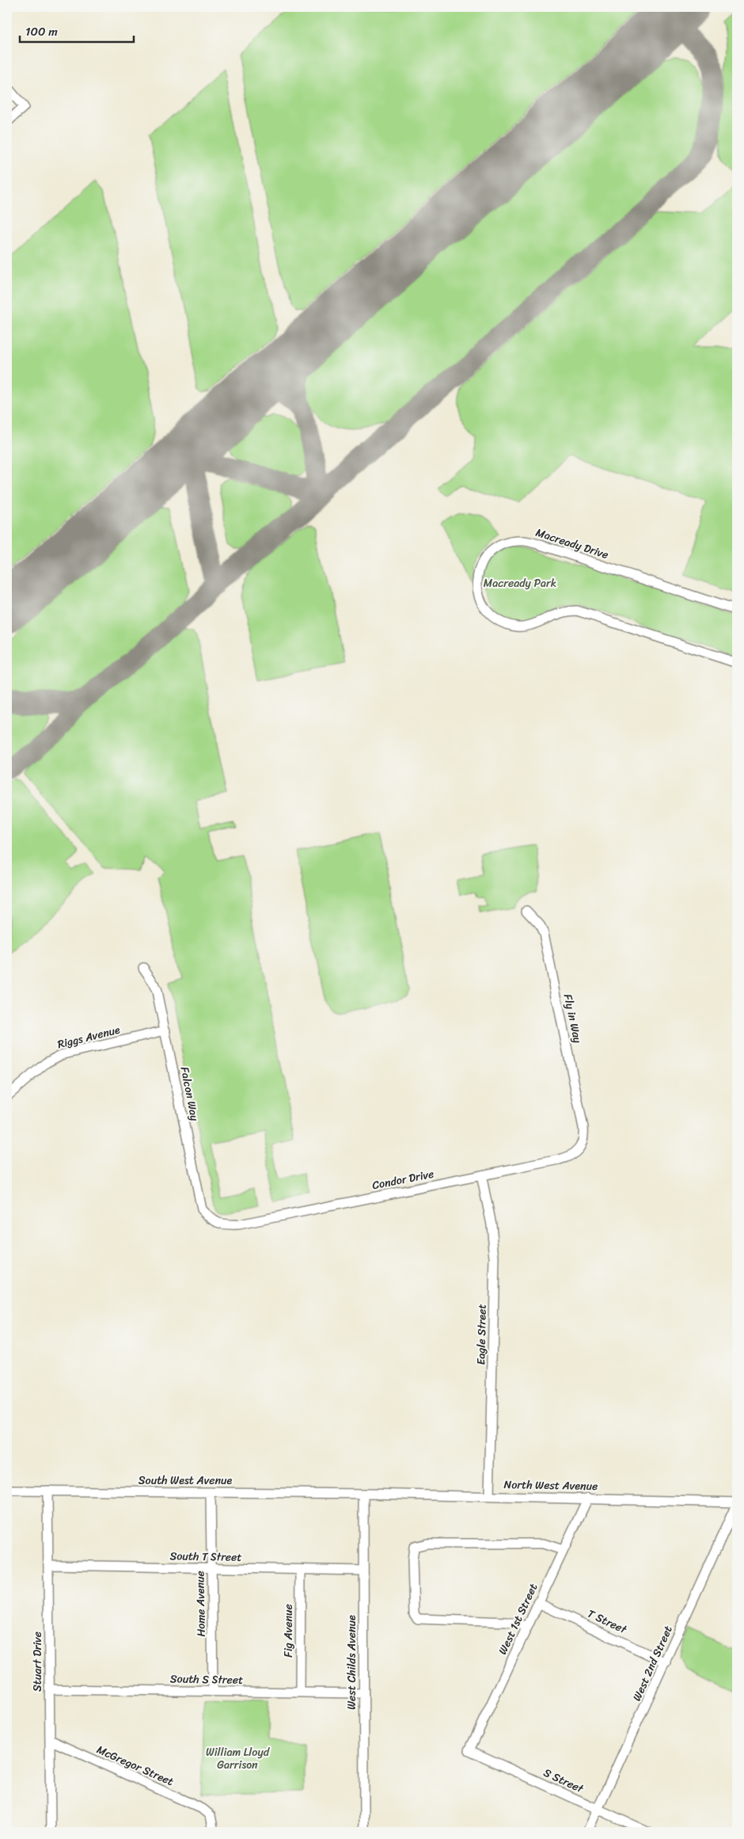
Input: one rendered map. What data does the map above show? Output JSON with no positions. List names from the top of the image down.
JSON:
{
  "streets": {
    "street": [
      "Macready Drive",
      "Fly in Way",
      "Riggs Avenue",
      "Falcon Way",
      "Condor Drive",
      "Eagle Street",
      "South West Avenue",
      "North West Avenue",
      "South T Street",
      "Home Avenue",
      "West 1st Street",
      "T Street",
      "Fig Avenue",
      "Stuart Drive",
      "West Childs Avenue",
      "West 2nd Street",
      "South S Street",
      "McGregor Street",
      "S Street"
    ]
  },
  "crossings": [
    ["Fly in Way", "Condor Drive"],
    ["Riggs Avenue", "Falcon Way"],
    ["Falcon Way", "Condor Drive"],
    ["Condor Drive", "Eagle Street"],
    ["Eagle Street", "North West Avenue"],
    ["South West Avenue", "North West Avenue"],
    ["South West Avenue", "Home Avenue"],
    ["South West Avenue", "Stuart Drive"],
    ["South West Avenue", "West Childs Avenue"],
    ["North West Avenue", "West 1st Street"],
    ["North West Avenue", "West Childs Avenue"],
    ["North West Avenue", "West 2nd Street"],
    ["South T Street", "Home Avenue"],
    ["South T Street", "Fig Avenue"],
    ["South T Street", "Stuart Drive"],
    ["South T Street", "West Childs Avenue"],
    ["Home Avenue", "South S Street"],
    ["West 1st Street", "T Street"],
    ["West 1st Street", "S Street"],
    ["T Street", "West 2nd Street"],
    ["Fig Avenue", "South S Street"],
    ["Stuart Drive", "South S Street"],
    ["Stuart Drive", "McGregor Street"],
    ["West Childs Avenue", "South S Street"],
    ["West 2nd Street", "S Street"]
  ],
  "parks": ["Macready Park", "William Lloyd Garrison"],
  "scale_bar": "100 m"
}
